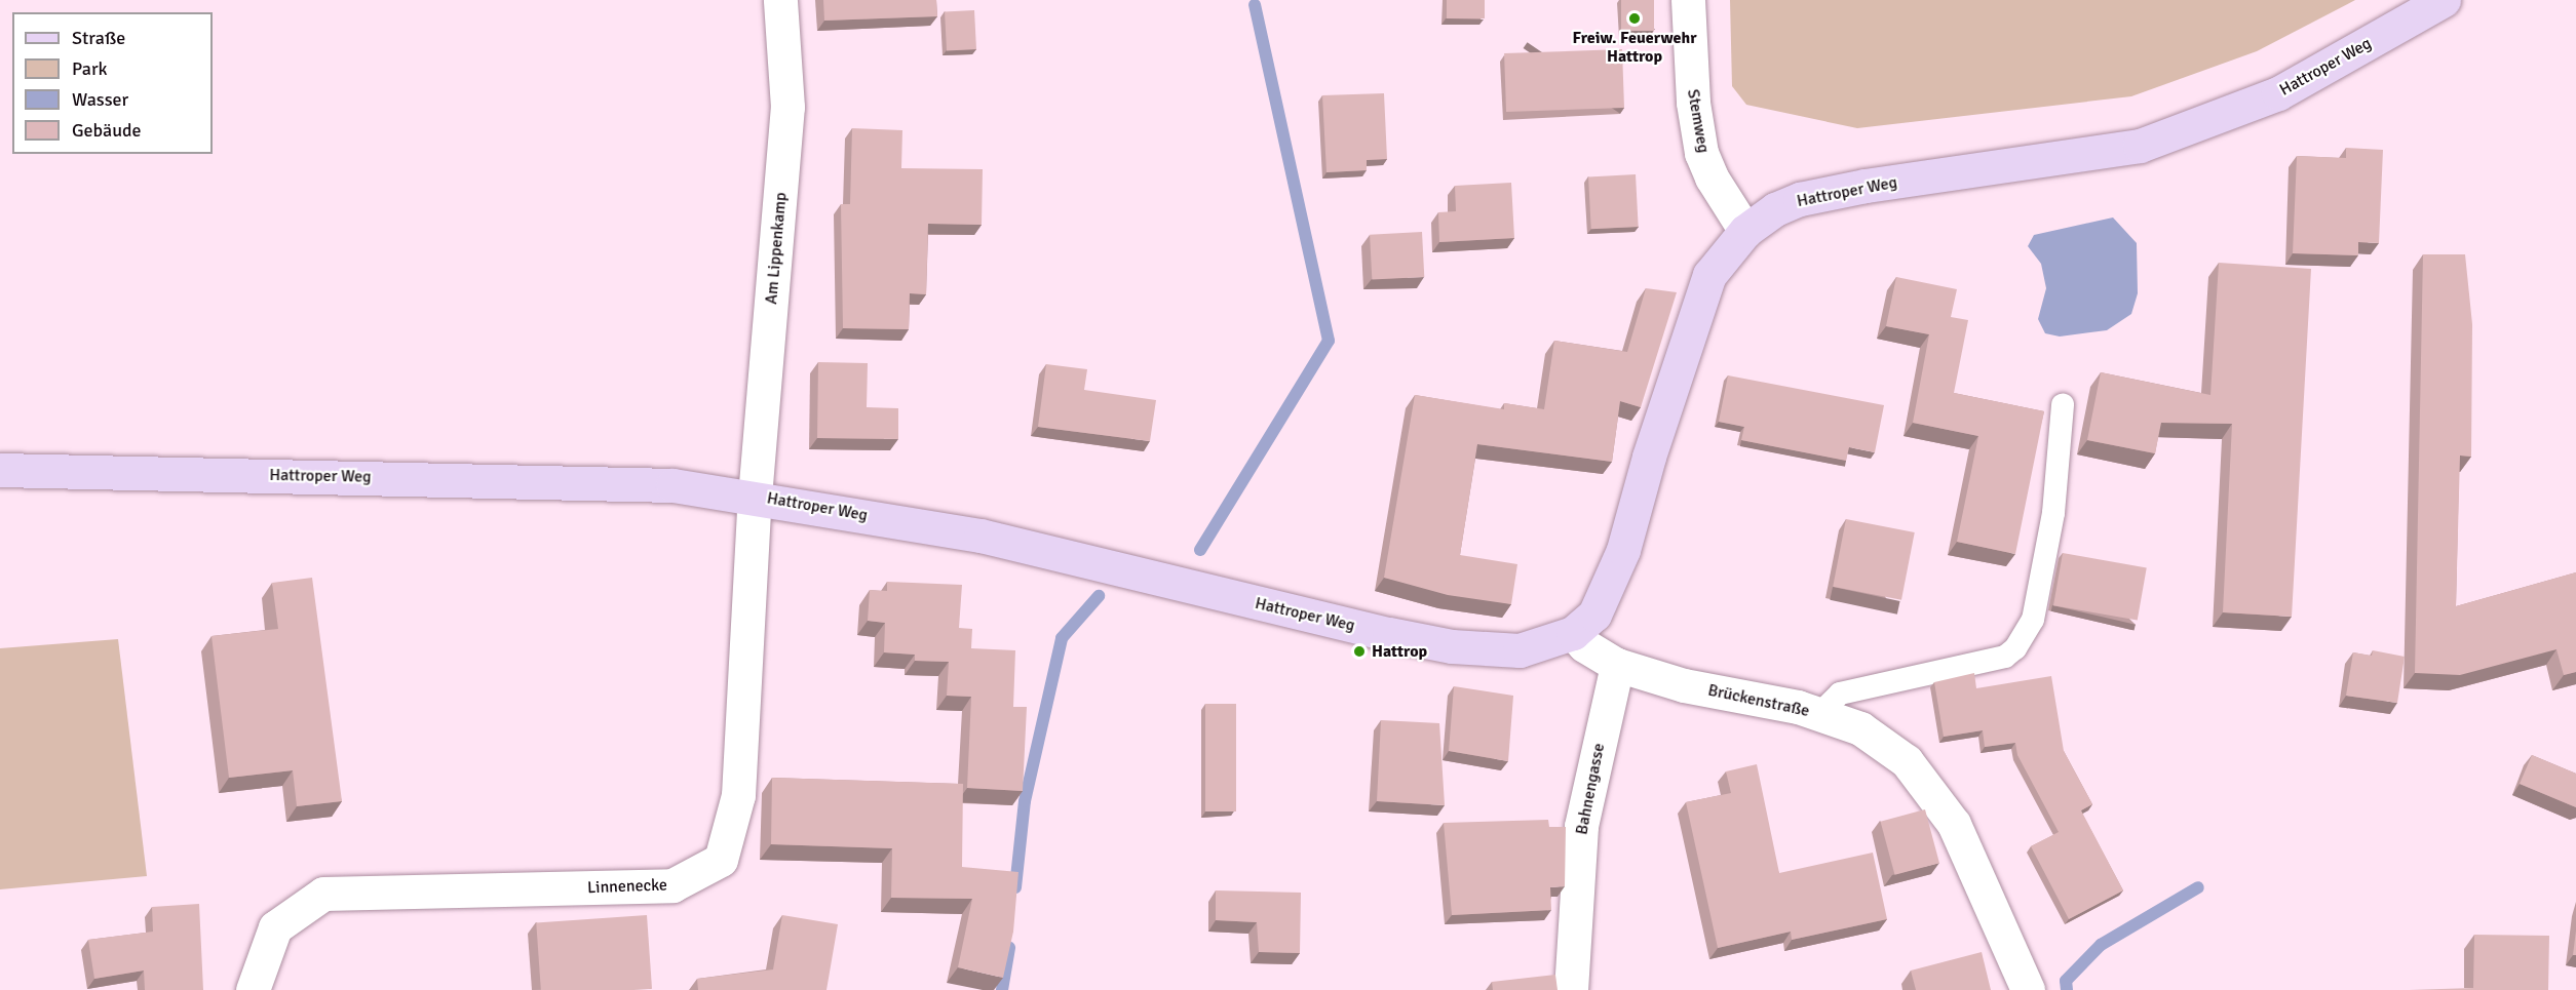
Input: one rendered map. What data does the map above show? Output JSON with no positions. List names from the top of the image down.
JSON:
{
  "streets": {
    "main road": ["Hattroper Weg"],
    "street": [
      "Stemweg",
      "Am Lippenkamp",
      "Brückenstraße",
      "Bahnengasse",
      "Linnenecke"
    ]
  },
  "crossings": [
    ["Hattroper Weg", "Stemweg"],
    ["Hattroper Weg", "Am Lippenkamp"],
    ["Hattroper Weg", "Brückenstraße"],
    ["Hattroper Weg", "Linnenecke"],
    ["Am Lippenkamp", "Linnenecke"],
    ["Brückenstraße", "Bahnengasse"]
  ],
  "places": ["Freiw. Feuerwehr Hattrop", "Hattrop"],
  "legend": [
    "Straße",
    "Park",
    "Wasser",
    "Gebäude"
  ]
}
